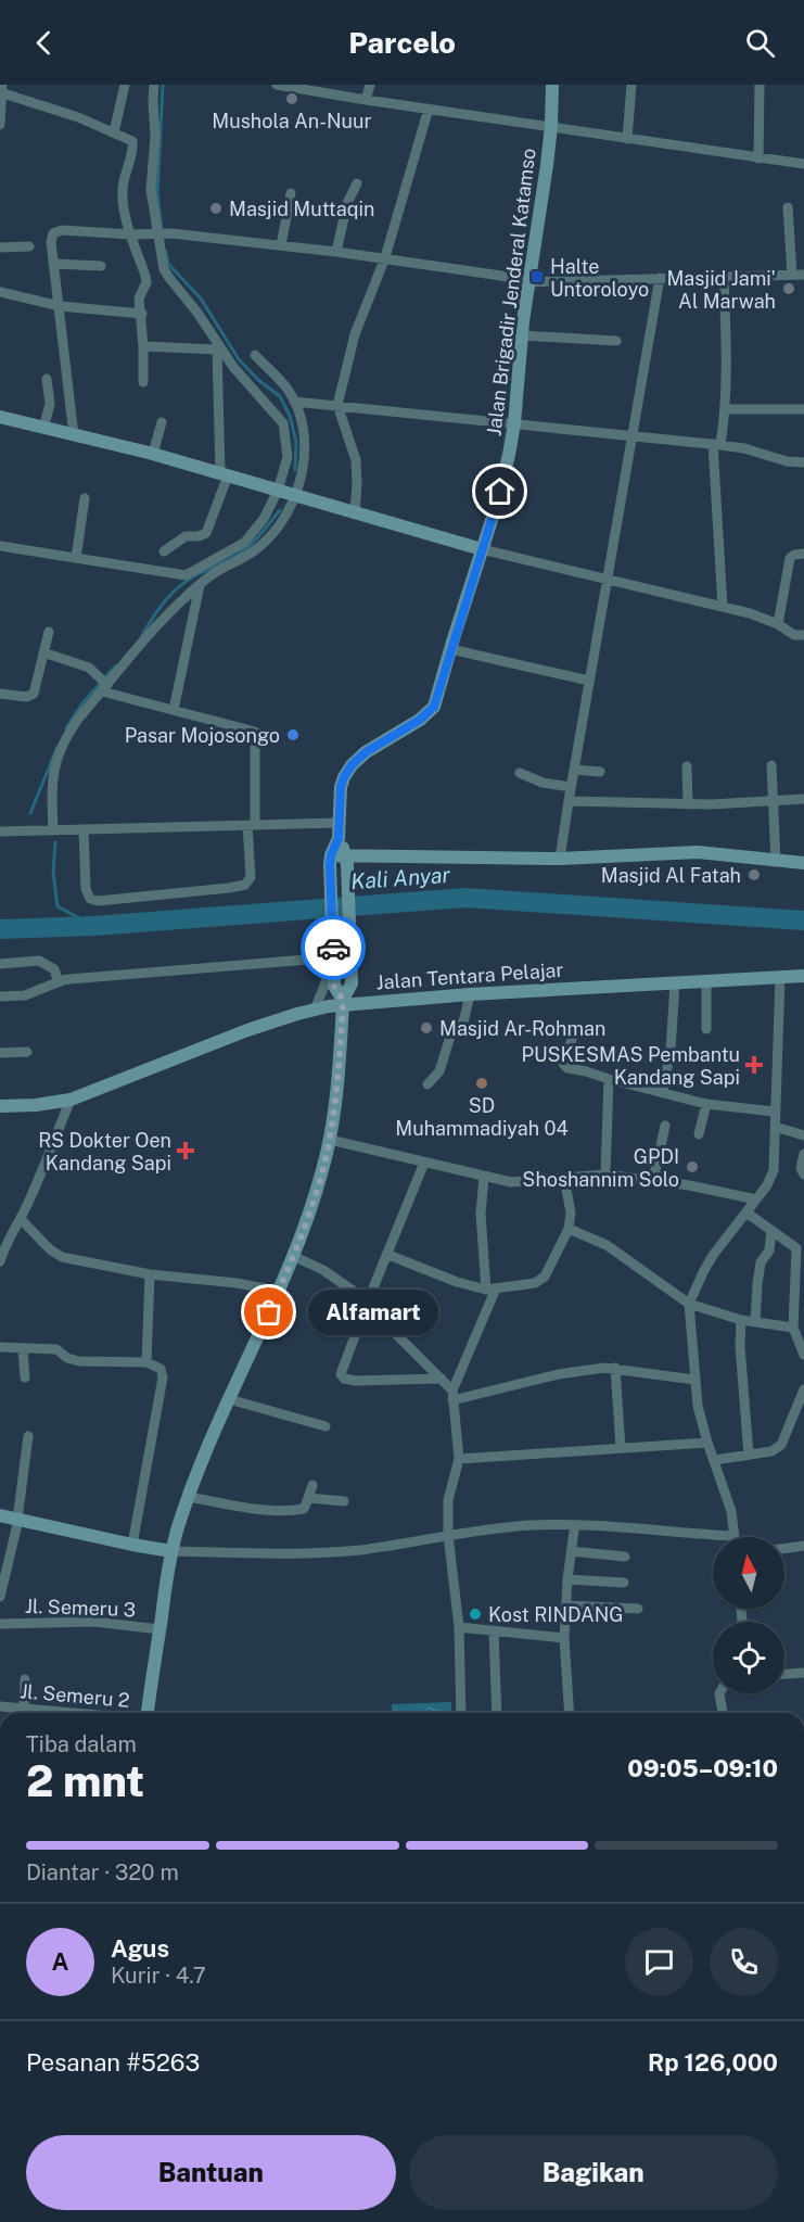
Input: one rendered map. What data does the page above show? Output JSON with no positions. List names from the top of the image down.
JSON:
{
  "streets": {
    "main road": ["Jalan Brigadir Jenderal Katamso", "Jalan Tentara Pelajar"],
    "street": ["Jl. Semeru 3", "Jl. Semeru 2"]
  },
  "water": ["Kali Anyar"],
  "places": {
    "other": [
      "Mushola An-Nuur",
      "Masjid Muttaqin",
      "Masjid Jami' Al Marwah",
      "Pasar Mojosongo",
      "Masjid Al Fatah",
      "Masjid Ar-Rohman",
      "SD Muhammadiyah 04",
      "GPDI Shoshannim Solo",
      "Alfamart",
      "Kost RINDANG"
    ],
    "transit": ["Halte Untoroloyo"],
    "health": ["PUSKESMAS Pembantu Kandang Sapi", "RS Dokter Oen Kandang Sapi"]
  },
  "north": "top",
  "page": {
    "header": "Parcelo",
    "bubble": "Alfamart",
    "heading": ["2 mnt", "Tiba dalam", "09:05–09:10"],
    "panel": [
      "Agus",
      "Kurir · 4.7",
      "Pesanan #5263",
      "Rp 126,000"
    ],
    "bar": "Diantar · 320 m",
    "round": "A",
    "buttons": ["Bantuan", "Bagikan"]
  }
}
